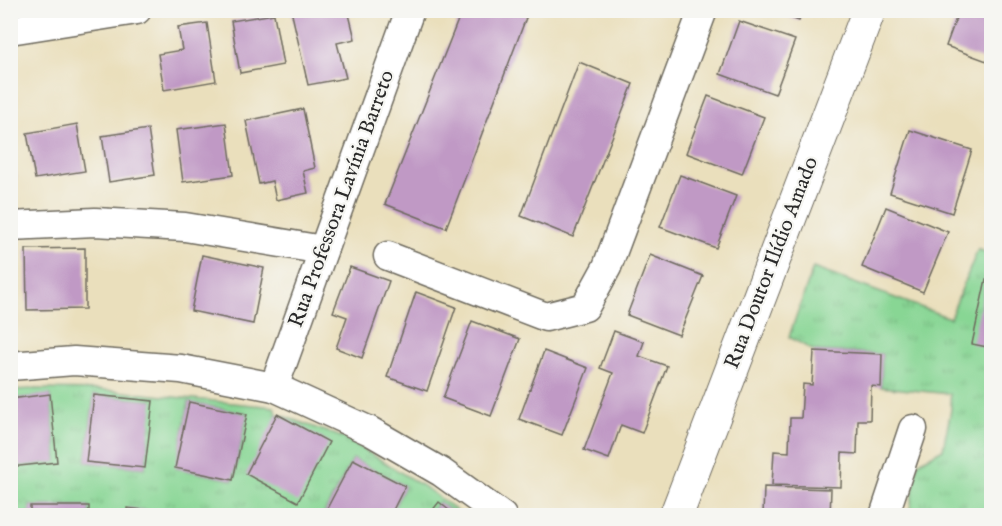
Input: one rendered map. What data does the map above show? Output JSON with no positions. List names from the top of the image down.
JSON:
{
  "streets": {
    "street": ["Rua Professora Lavínia Barreto", "Rua Doutor Ilídio Amado"]
  }
}
